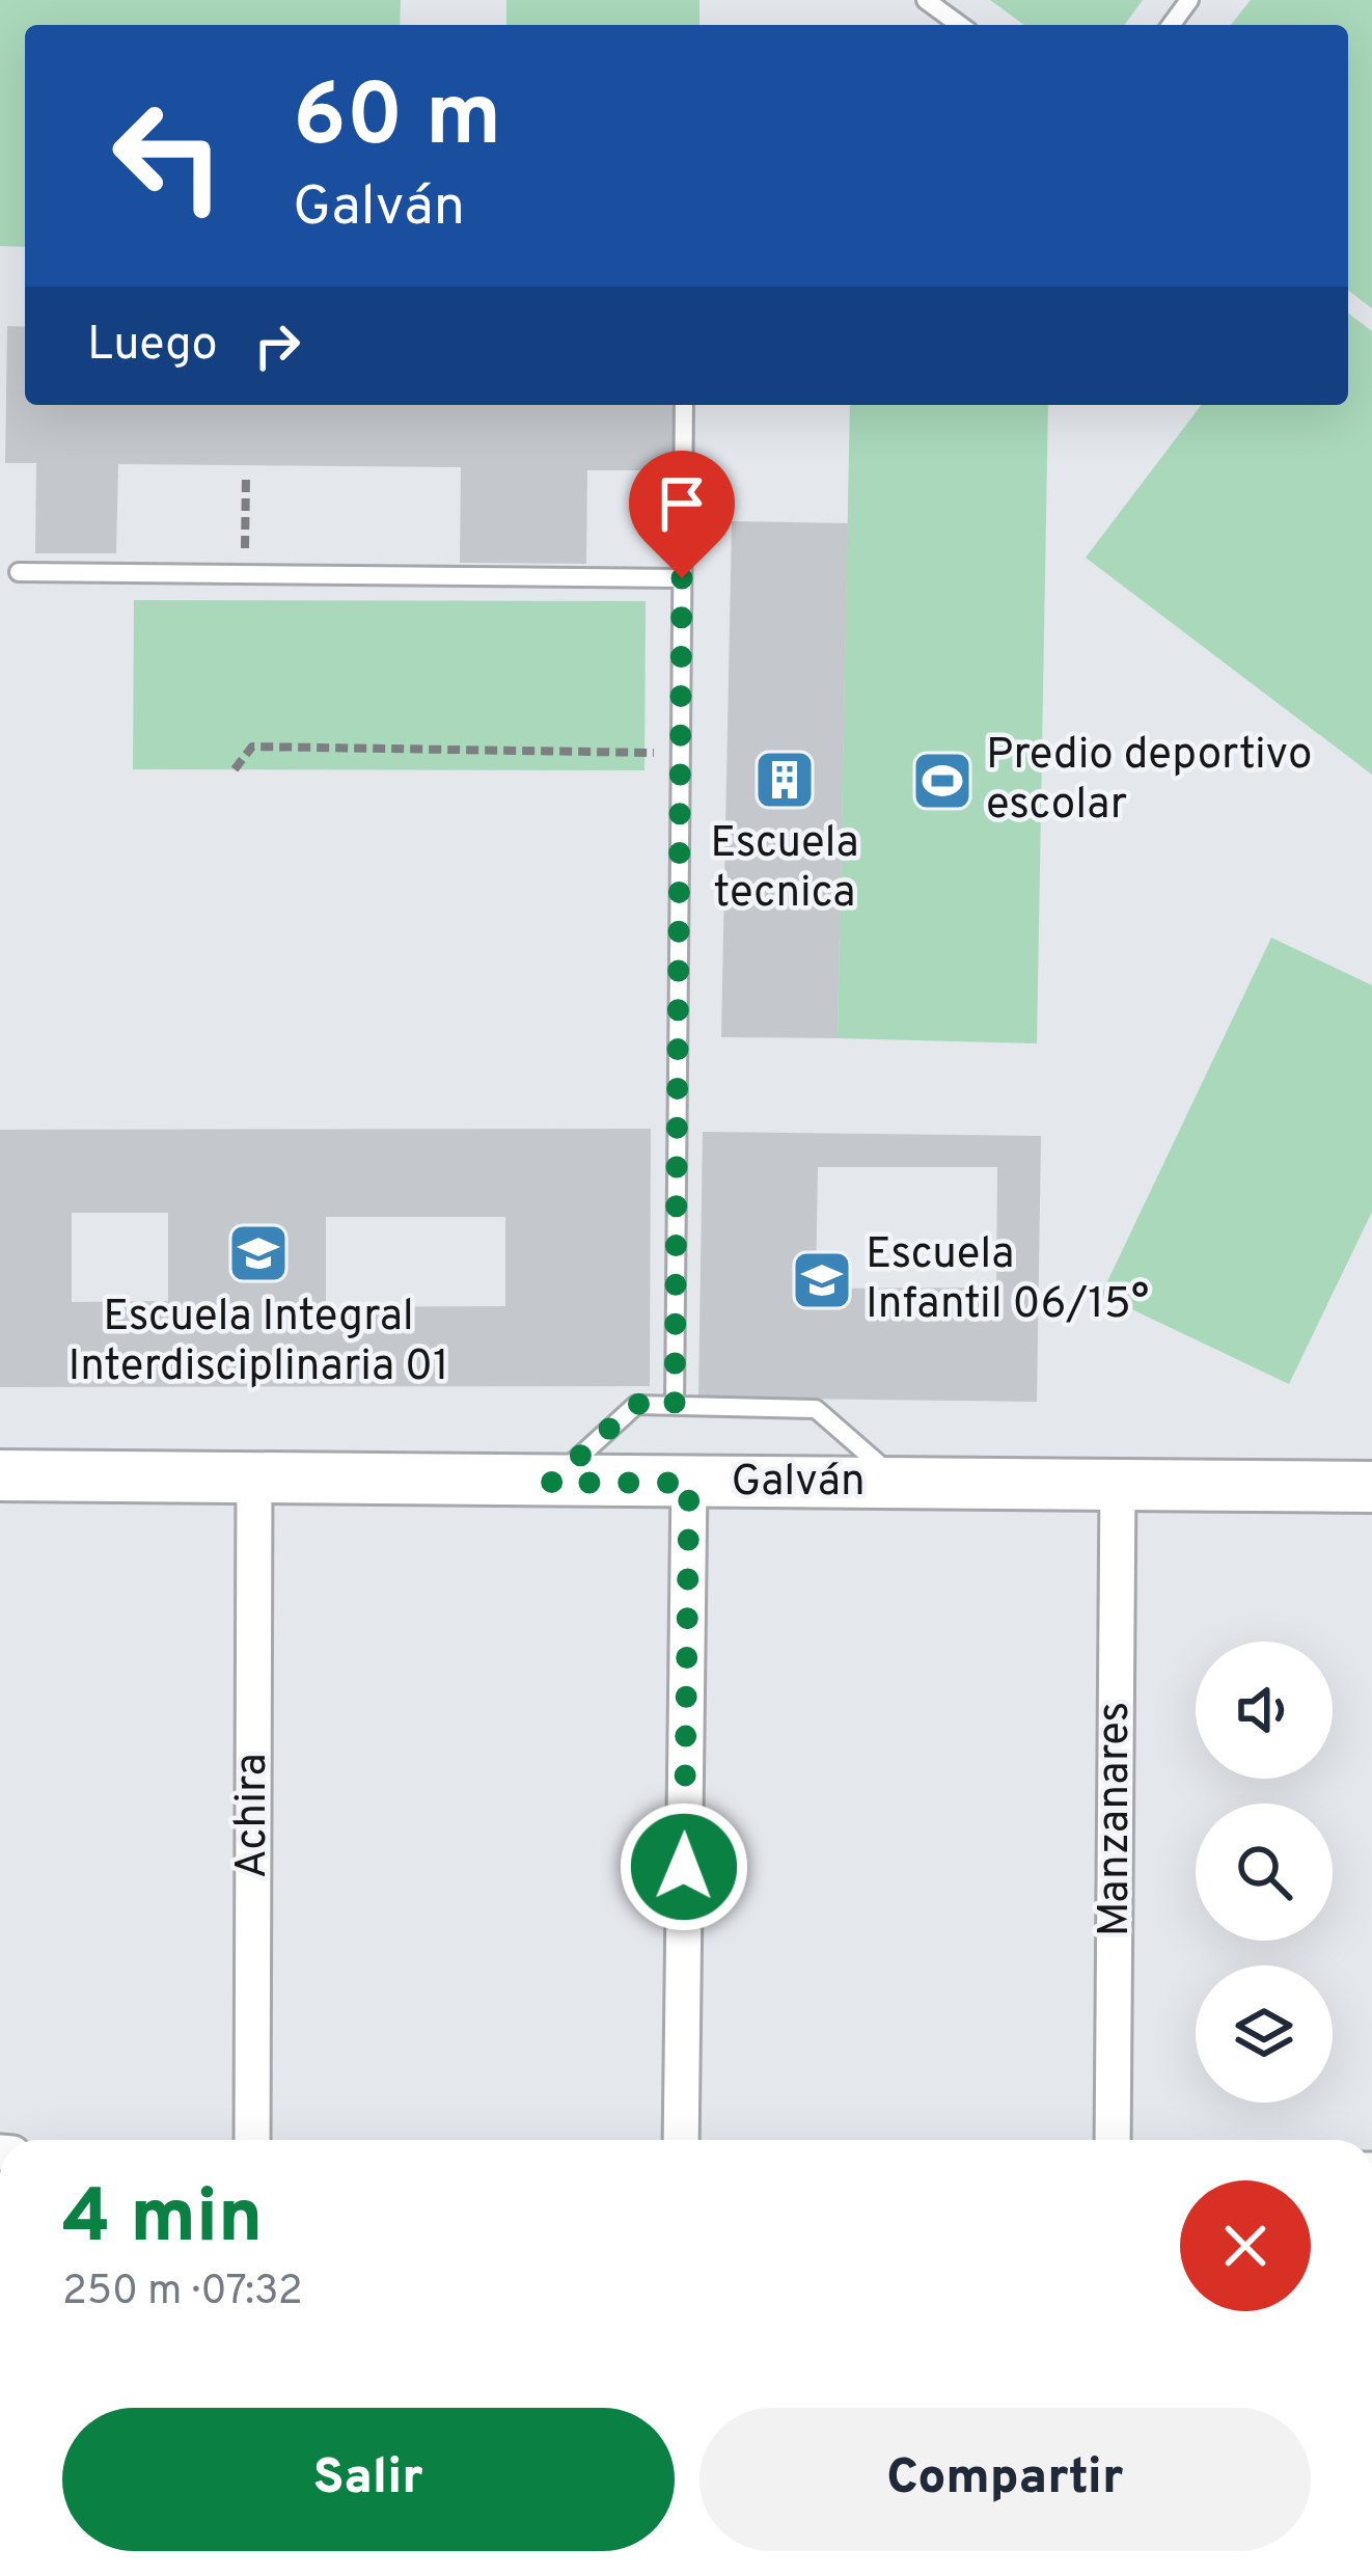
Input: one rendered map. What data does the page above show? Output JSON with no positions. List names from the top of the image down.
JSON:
{
  "streets": {
    "street": ["Galván", "Achira", "Manzanares"]
  },
  "crossings": [
    ["Galván", "Achira"],
    ["Galván", "Manzanares"]
  ],
  "places": {
    "building": ["Escuela tecnica"],
    "sports": ["Predio deportivo escolar"],
    "school or university": ["Escuela Integral Interdisciplinaria 01", "Escuela Infantil 06/15°"]
  },
  "page": {
    "turn": ["60 m", "Galván"],
    "then": "Luego",
    "heading": ["4 min", "250 m · 07:32"],
    "buttons": ["Salir", "Compartir"]
  }
}
